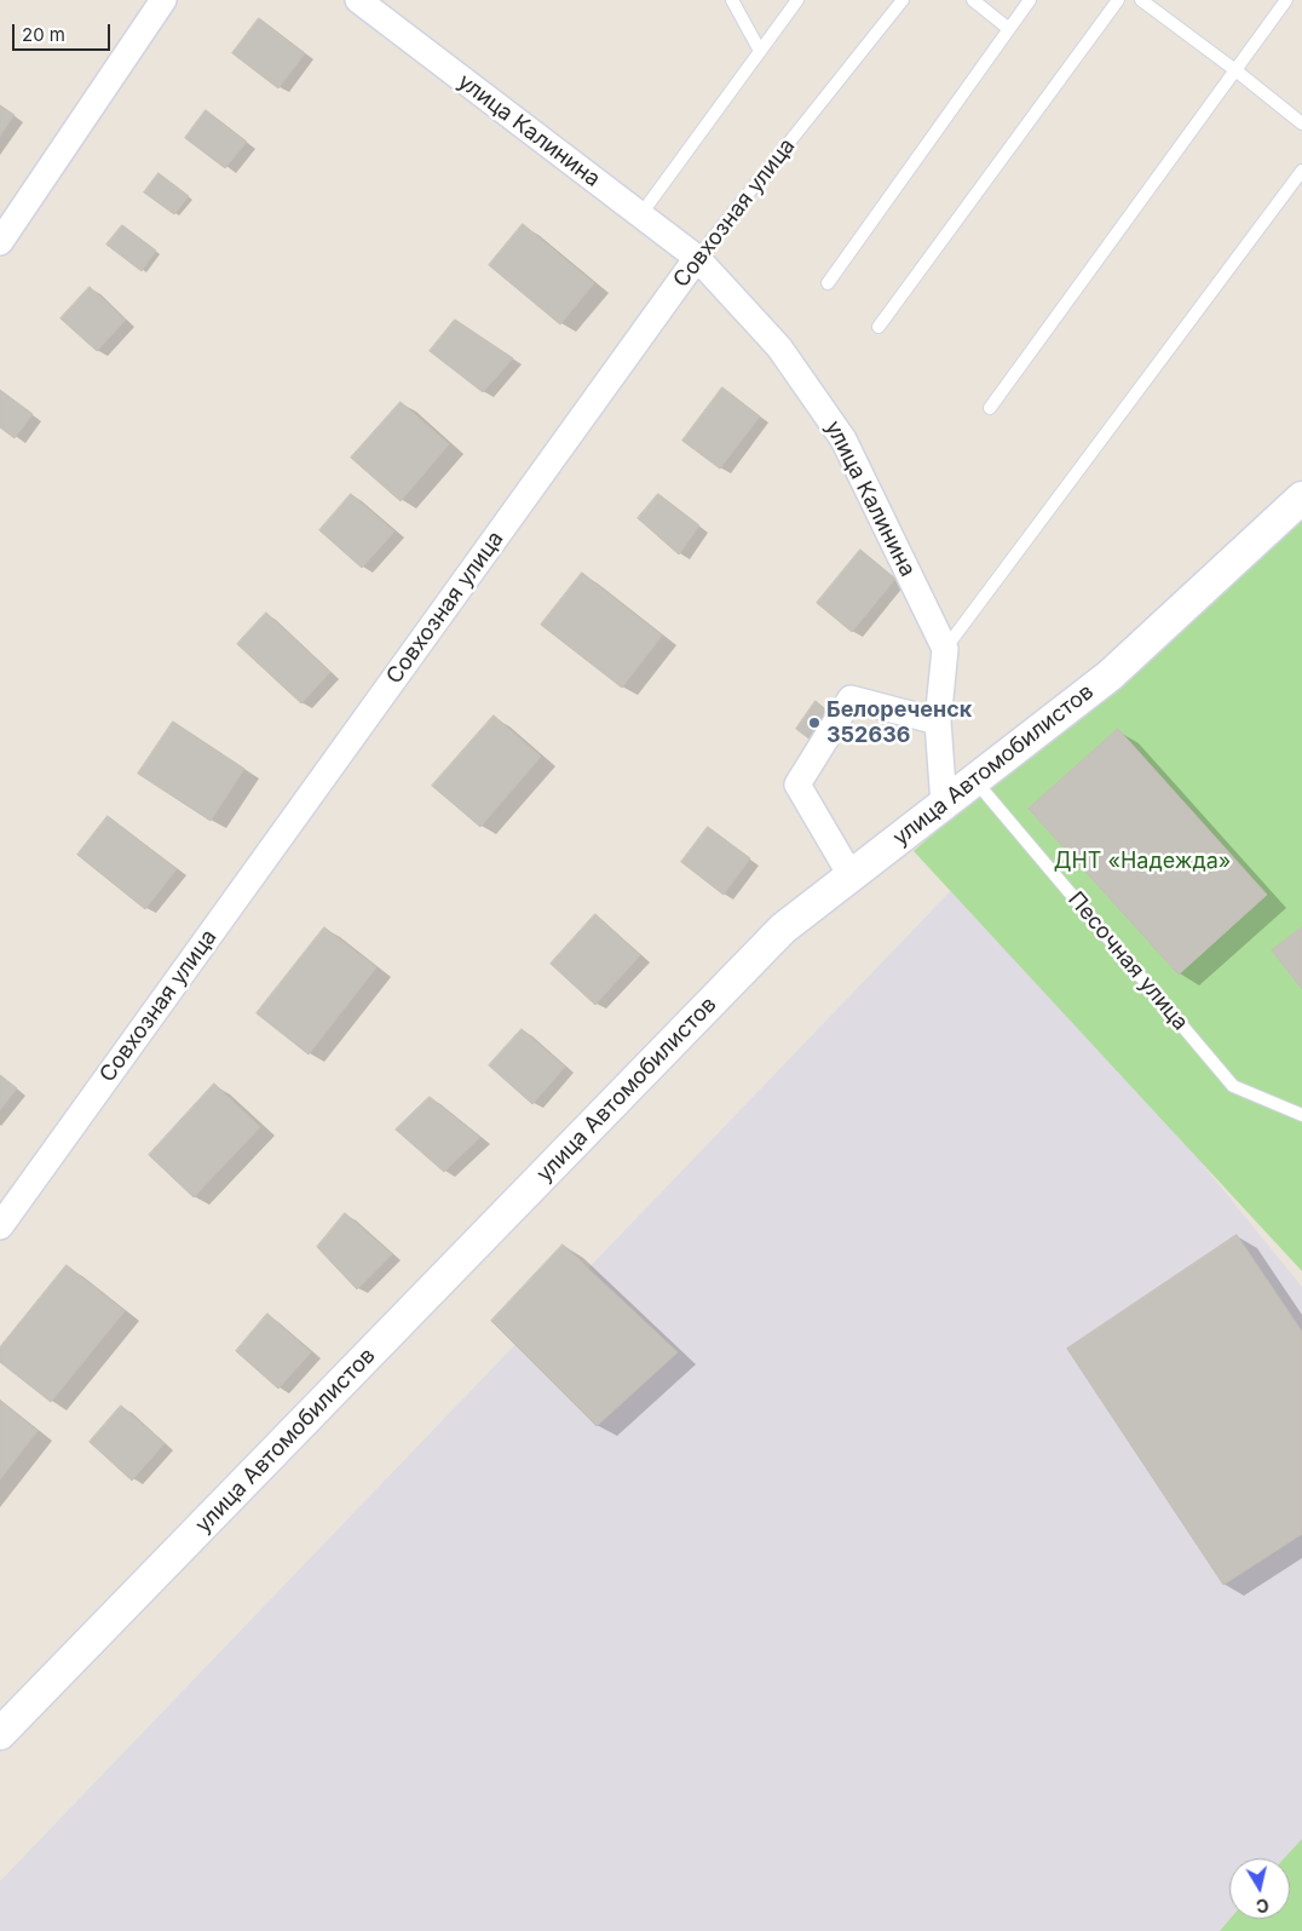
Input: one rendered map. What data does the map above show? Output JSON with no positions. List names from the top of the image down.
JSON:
{
  "streets": {
    "street": ["улица Калинина", "Совхозная улица", "улица Автомобилистов"],
    "lane": ["Песочная улица"]
  },
  "crossings": [
    ["улица Калинина", "Совхозная улица"],
    ["улица Автомобилистов", "Песочная улица"]
  ],
  "parks": ["ДНТ «Надежда»"],
  "places": ["Белореченск 352636"],
  "scale_bar": "20 m",
  "north": "bottom"
}
